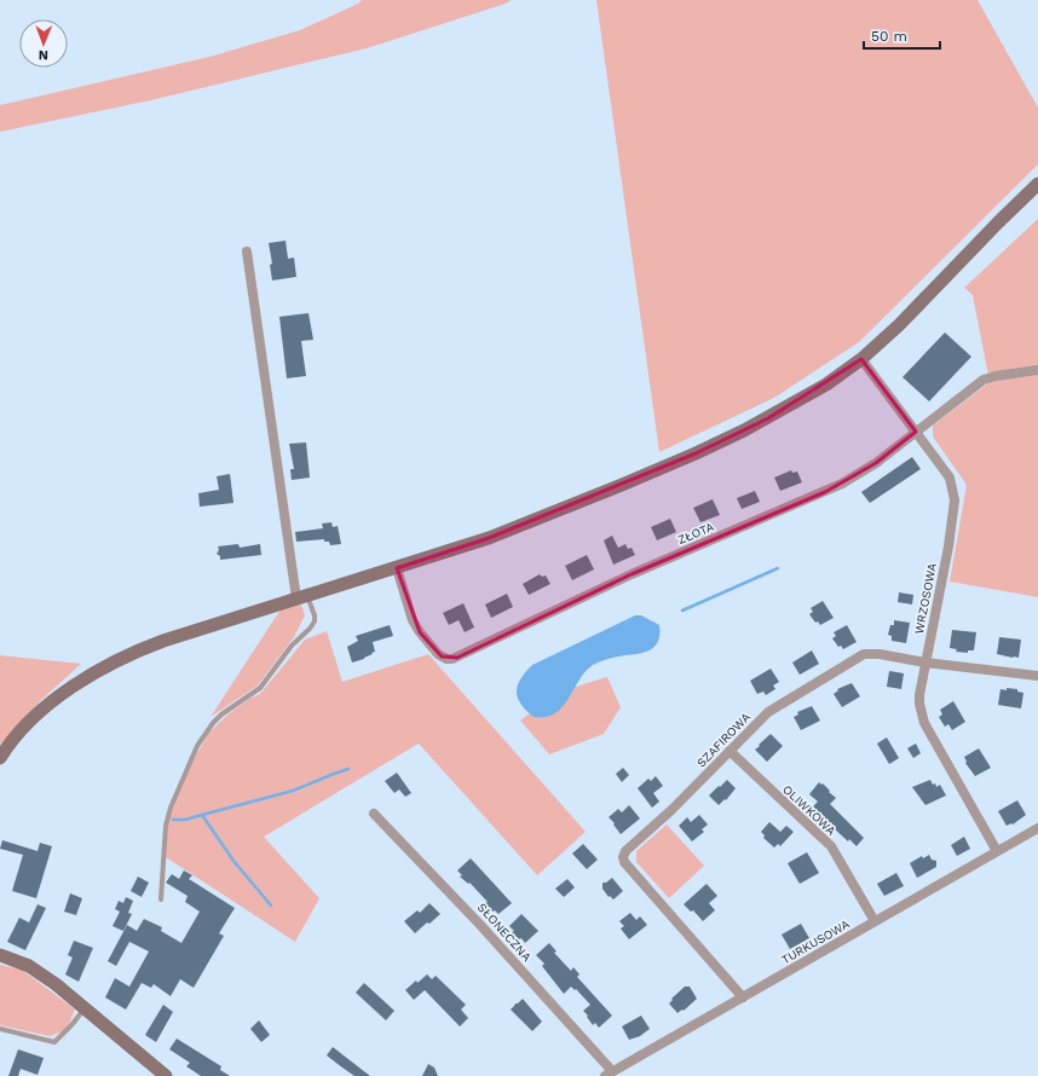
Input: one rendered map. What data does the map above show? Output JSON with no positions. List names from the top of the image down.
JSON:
{
  "streets": {
    "street": [
      "ZŁOTA",
      "WRZOSOWA",
      "SZAFIROWA",
      "OLIWKOWA",
      "SŁONECZNA",
      "TURKUSOWA"
    ]
  },
  "crossings": [
    ["ZŁOTA", "WRZOSOWA"],
    ["WRZOSOWA", "SZAFIROWA"],
    ["WRZOSOWA", "TURKUSOWA"],
    ["SZAFIROWA", "OLIWKOWA"],
    ["SZAFIROWA", "TURKUSOWA"],
    ["OLIWKOWA", "TURKUSOWA"],
    ["SŁONECZNA", "TURKUSOWA"]
  ],
  "scale_bar": "50 m",
  "north": "bottom"
}
